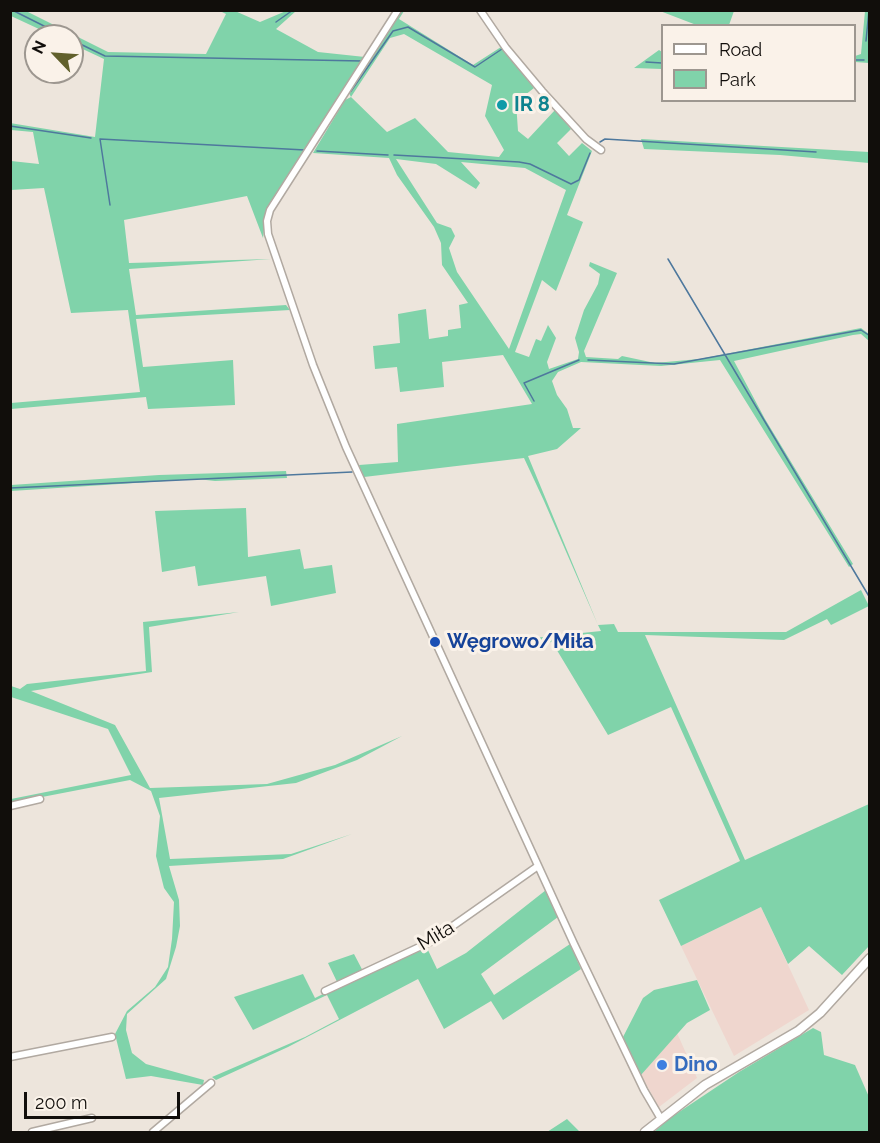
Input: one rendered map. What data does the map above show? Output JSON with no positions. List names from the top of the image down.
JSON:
{
  "streets": {
    "street": ["Miła"]
  },
  "places": ["IR 8", "Węgrowo/Miła", "Dino"],
  "legend": ["Road", "Park"],
  "scale_bar": "200 m",
  "north": "top left"
}
